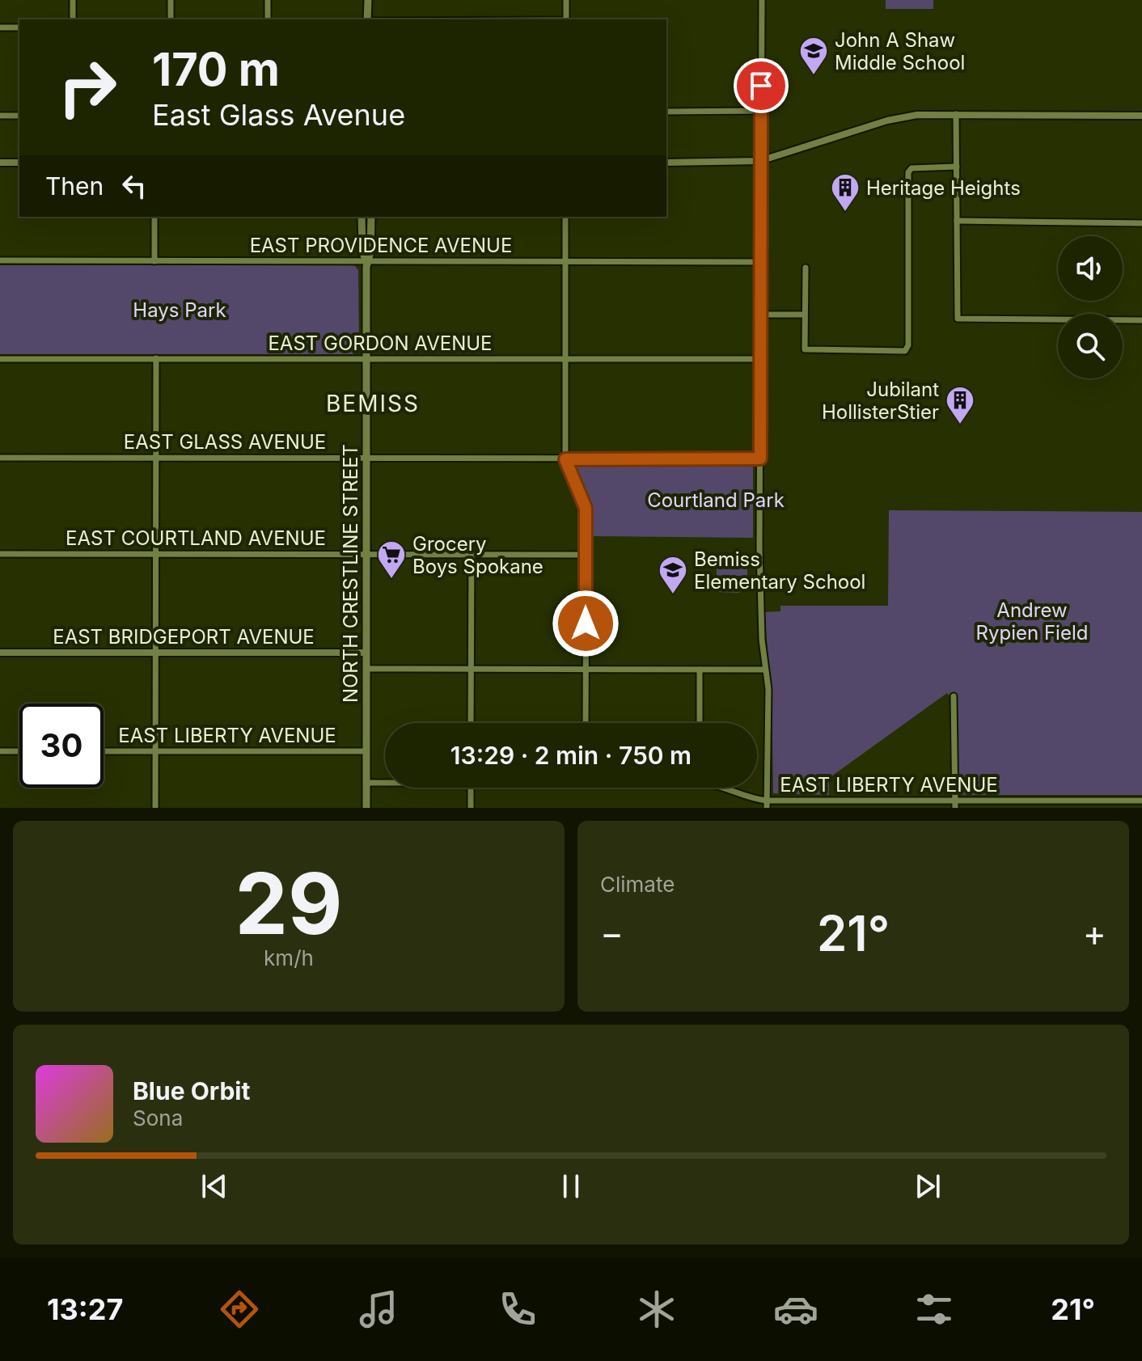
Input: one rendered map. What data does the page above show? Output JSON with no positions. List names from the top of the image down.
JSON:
{
  "streets": {
    "main road": ["NORTH CRESTLINE STREET"],
    "street": [
      "EAST PROVIDENCE AVENUE",
      "EAST GORDON AVENUE",
      "EAST GLASS AVENUE",
      "EAST COURTLAND AVENUE",
      "EAST BRIDGEPORT AVENUE",
      "EAST LIBERTY AVENUE"
    ]
  },
  "crossings": [
    ["EAST PROVIDENCE AVENUE", "NORTH CRESTLINE STREET"],
    ["EAST GORDON AVENUE", "NORTH CRESTLINE STREET"],
    ["EAST GLASS AVENUE", "NORTH CRESTLINE STREET"],
    ["EAST COURTLAND AVENUE", "NORTH CRESTLINE STREET"],
    ["NORTH CRESTLINE STREET", "EAST BRIDGEPORT AVENUE"],
    ["NORTH CRESTLINE STREET", "EAST LIBERTY AVENUE"]
  ],
  "districts": ["BEMISS"],
  "parks": ["Hays Park", "Courtland Park", "Andrew Rypien Field"],
  "places": {
    "school or university": ["John A Shaw Middle School", "Bemiss Elementary School"],
    "building": ["Heritage Heights", "Jubilant HollisterStier"],
    "supermarket": ["Grocery Boys Spokane"]
  },
  "page": {
    "turn": ["170 m", "East Glass Avenue"],
    "then": "Then",
    "limit": "30",
    "trip": "13:29 · 2 min · 750 m",
    "tile": [
      ["29", "km/h"],
      "Climate"
    ],
    "heat": ["−", "21°", "+"],
    "song": ["Blue Orbit", "Sona"],
    "tabs": ["13:27", "21°"]
  }
}
